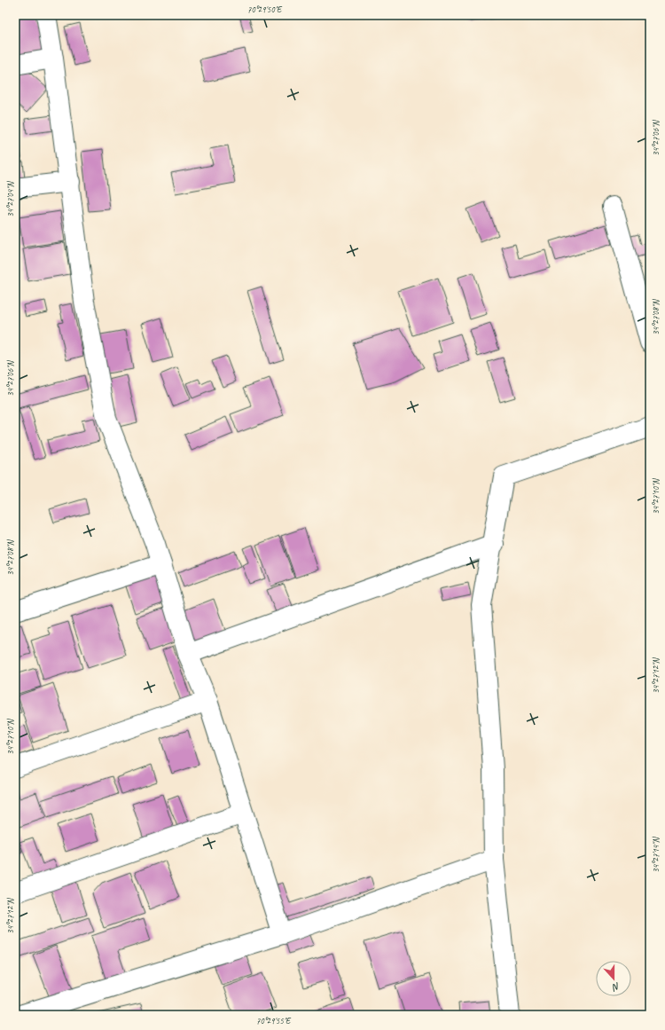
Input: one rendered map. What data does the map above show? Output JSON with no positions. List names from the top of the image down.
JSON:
{
  "north": "bottom",
  "coordinates": [
    "70°29'50\"E",
    "34°27'06\"N",
    "34°27'04\"N",
    "34°27'08\"N",
    "34°27'10\"N",
    "34°27'12\"N",
    "34°27'14\"N",
    "70°29'55\"E"
  ]
}
